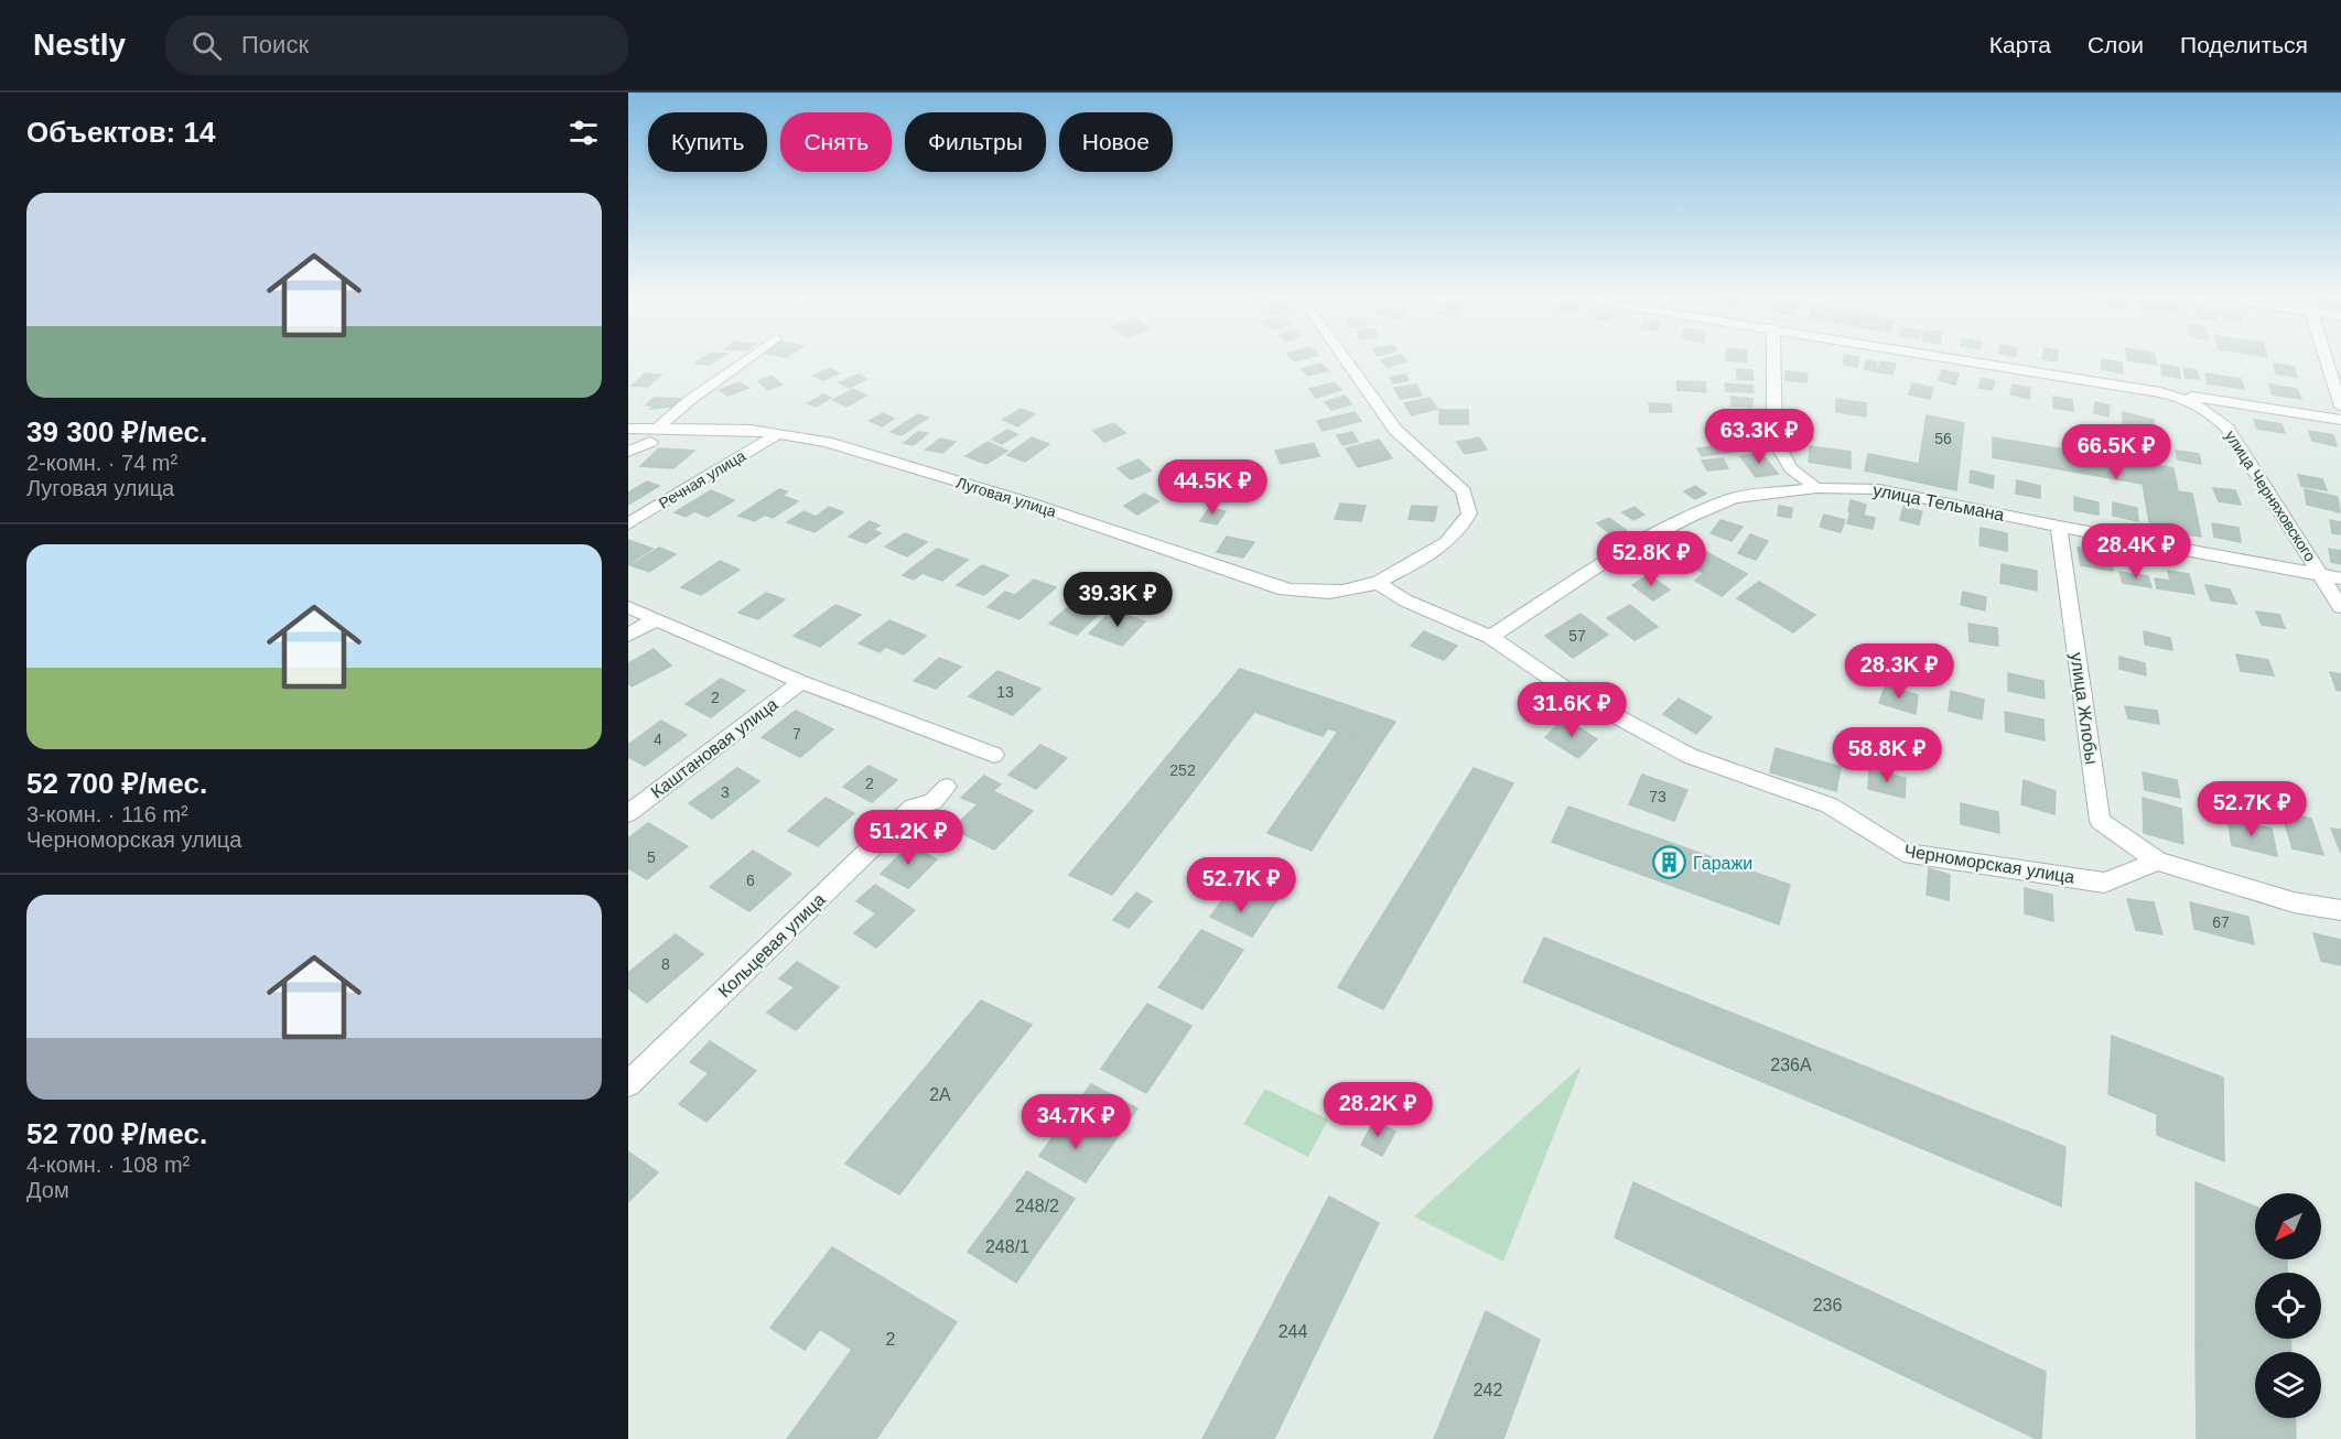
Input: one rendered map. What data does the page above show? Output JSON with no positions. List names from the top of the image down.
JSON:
{
  "streets": {
    "street": [
      "Речная улица",
      "улица Черняховского",
      "Луговая улица",
      "улица Тельмана",
      "улица Жлобы",
      "Каштановая улица",
      "Черноморская улица",
      "Кольцевая улица"
    ]
  },
  "crossings": [
    ["Речная улица", "Луговая улица"],
    ["улица Черняховского", "улица Тельмана"],
    ["Луговая улица", "Черноморская улица"],
    ["улица Тельмана", "улица Жлобы"],
    ["улица Тельмана", "Черноморская улица"],
    ["улица Жлобы", "Черноморская улица"]
  ],
  "places": {
    "building": ["Гаражи"]
  },
  "house_numbers": [
    "56",
    "57",
    "13",
    "2",
    "7",
    "4",
    "252",
    "2",
    "3",
    "73",
    "5",
    "6",
    "67",
    "8",
    "236А",
    "2А",
    "248/2",
    "248/1",
    "236",
    "244",
    "2",
    "242"
  ],
  "north": "bottom left",
  "page": {
    "header": "Nestly",
    "search": "Поиск",
    "nav": ["Карта", "Слои", "Поделиться"],
    "heading": "Объектов: 14",
    "chip": [
      "Купить",
      "Снять",
      "Фильтры",
      "Новое"
    ],
    "list": [
      {
        "name": "39 300 ₽/мес.",
        "note": "2-комн. · 74 m² · Луговая улица"
      },
      {
        "name": "52 700 ₽/мес.",
        "note": "3-комн. · 116 m² · Черноморская улица"
      },
      {
        "name": "52 700 ₽/мес.",
        "note": "4-комн. · 108 m² · Дом"
      }
    ],
    "price": [
      "63.3K ₽",
      "66.5K ₽",
      "44.5K ₽",
      "28.4K ₽",
      "52.8K ₽",
      "39.3K ₽",
      "28.3K ₽",
      "31.6K ₽",
      "58.8K ₽",
      "52.7K ₽",
      "51.2K ₽",
      "52.7K ₽",
      "28.2K ₽",
      "34.7K ₽"
    ]
  }
}
